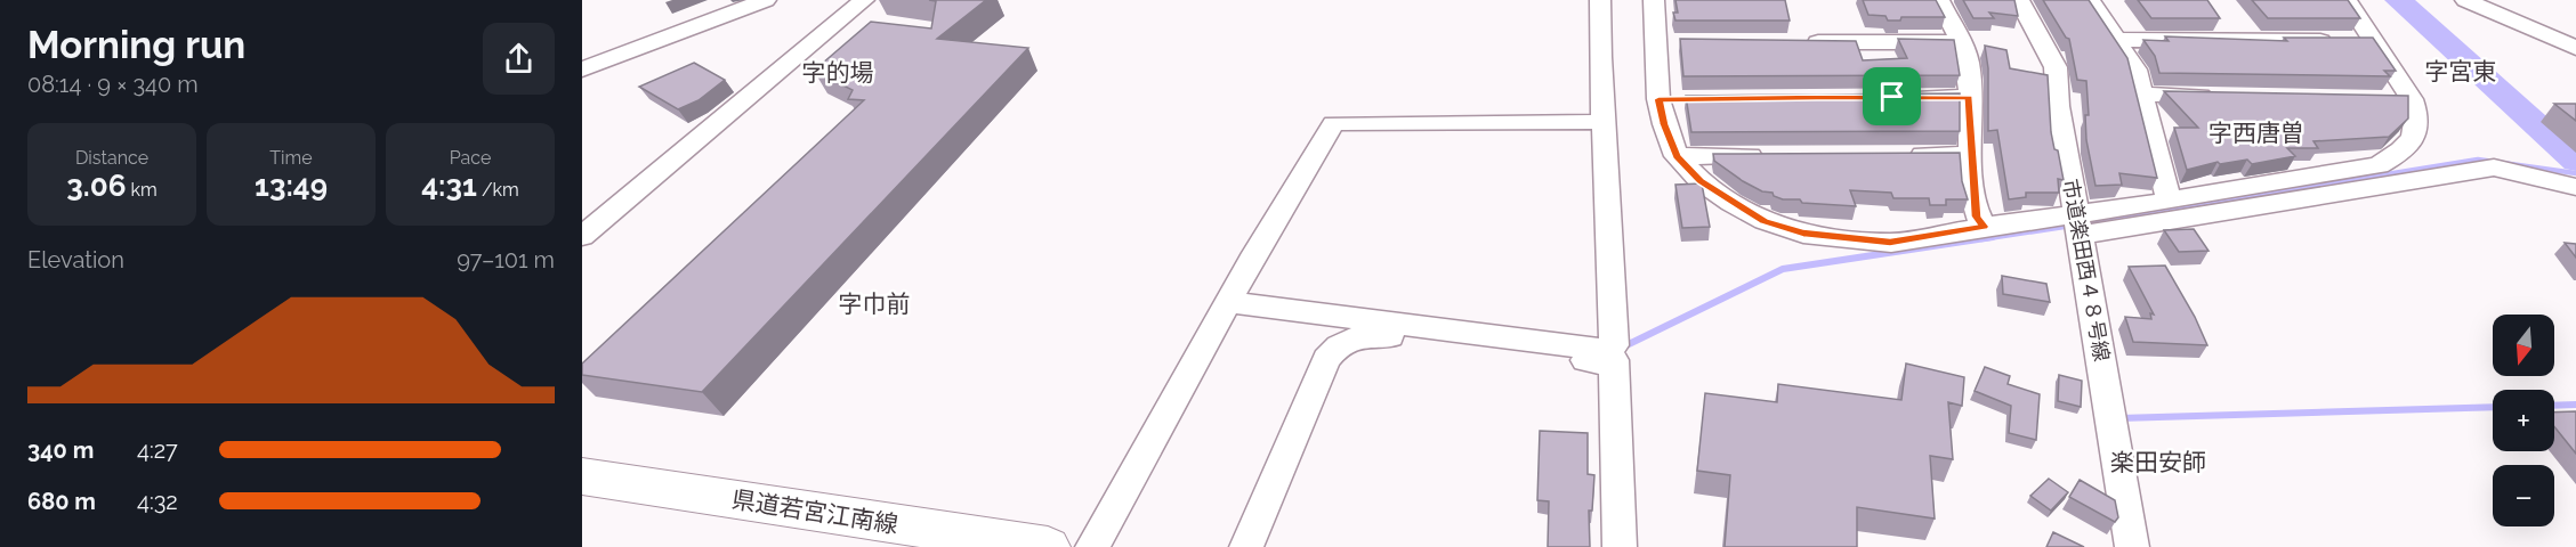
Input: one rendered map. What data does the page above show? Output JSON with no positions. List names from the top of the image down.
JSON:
{
  "streets": {
    "main road": ["県道若宮江南線"],
    "street": ["市道楽田西４８号線"]
  },
  "districts": [
    "字宮東",
    "字的場",
    "字西唐曽",
    "字巾前",
    "楽田安師"
  ],
  "north": "bottom",
  "page": {
    "heading": ["Morning run", "08:14 · 9 × 340 m"],
    "stats": [
      ["Distance", "3.06 km"],
      ["Time", "13:49"],
      ["Pace", "4:31 /km"]
    ],
    "chart": ["Elevation", "97–101 m"],
    "map_buttons": ["+", "−"],
    "list": [
      {
        "name": "340 m",
        "note": "4:27"
      },
      {
        "name": "680 m",
        "note": "4:32"
      }
    ]
  }
}
